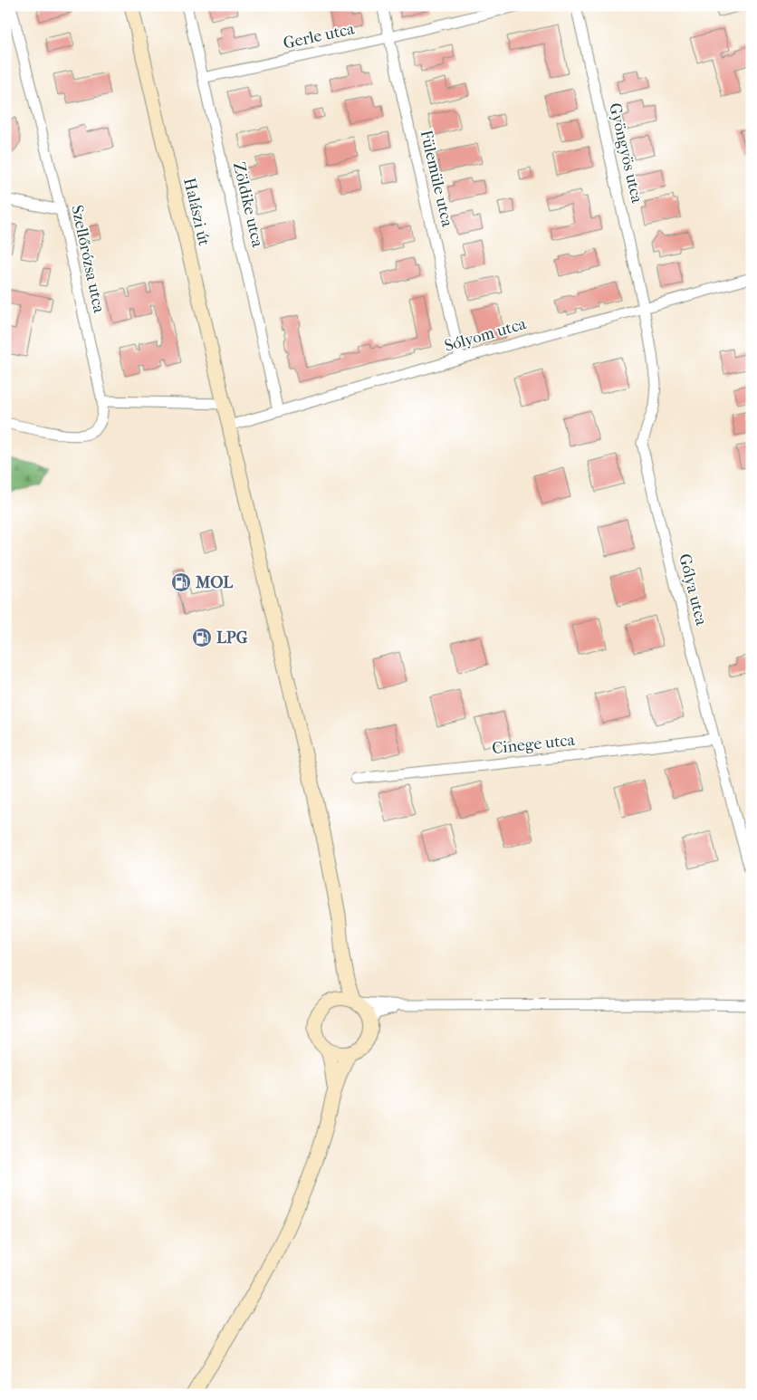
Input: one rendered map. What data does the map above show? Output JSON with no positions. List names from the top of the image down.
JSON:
{
  "streets": {
    "main road": ["Halászi út"],
    "street": [
      "Gerle utca",
      "Gyöngyös utca",
      "Fülemüle utca",
      "Zöldike utca",
      "Szellőrózsa utca",
      "Sólyom utca",
      "Gólya utca",
      "Cinege utca"
    ]
  },
  "crossings": [
    ["Gerle utca", "Fülemüle utca"],
    ["Gerle utca", "Zöldike utca"],
    ["Gyöngyös utca", "Sólyom utca"],
    ["Gyöngyös utca", "Gólya utca"],
    ["Fülemüle utca", "Sólyom utca"],
    ["Zöldike utca", "Sólyom utca"],
    ["Halászi út", "Sólyom utca"],
    ["Sólyom utca", "Gólya utca"],
    ["Gólya utca", "Cinege utca"]
  ],
  "places": {
    "fuel station": ["MOL", "LPG"]
  }
}
